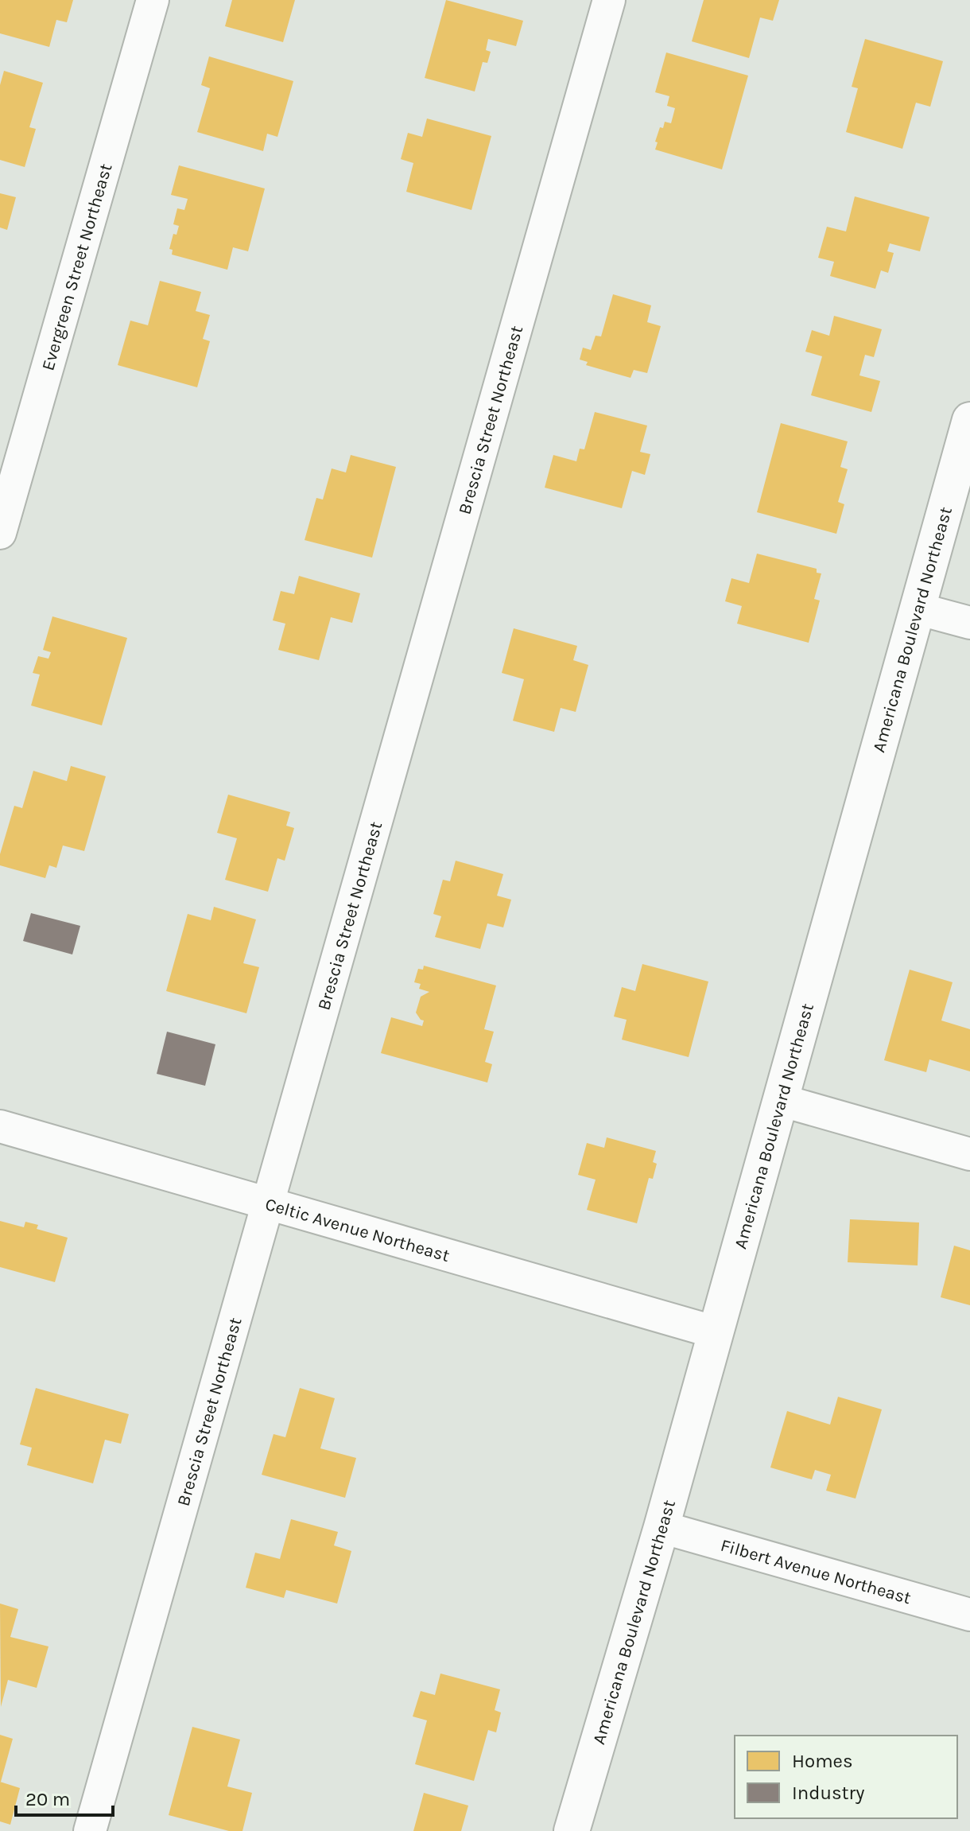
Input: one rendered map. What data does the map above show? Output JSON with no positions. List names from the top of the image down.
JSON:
{
  "streets": {
    "street": [
      "Evergreen Street Northeast",
      "Brescia Street Northeast",
      "Americana Boulevard Northeast",
      "Celtic Avenue Northeast",
      "Filbert Avenue Northeast"
    ]
  },
  "crossings": [
    ["Brescia Street Northeast", "Celtic Avenue Northeast"],
    ["Americana Boulevard Northeast", "Celtic Avenue Northeast"],
    ["Americana Boulevard Northeast", "Filbert Avenue Northeast"]
  ],
  "legend": ["Homes", "Industry"],
  "scale_bar": "20 m"
}
